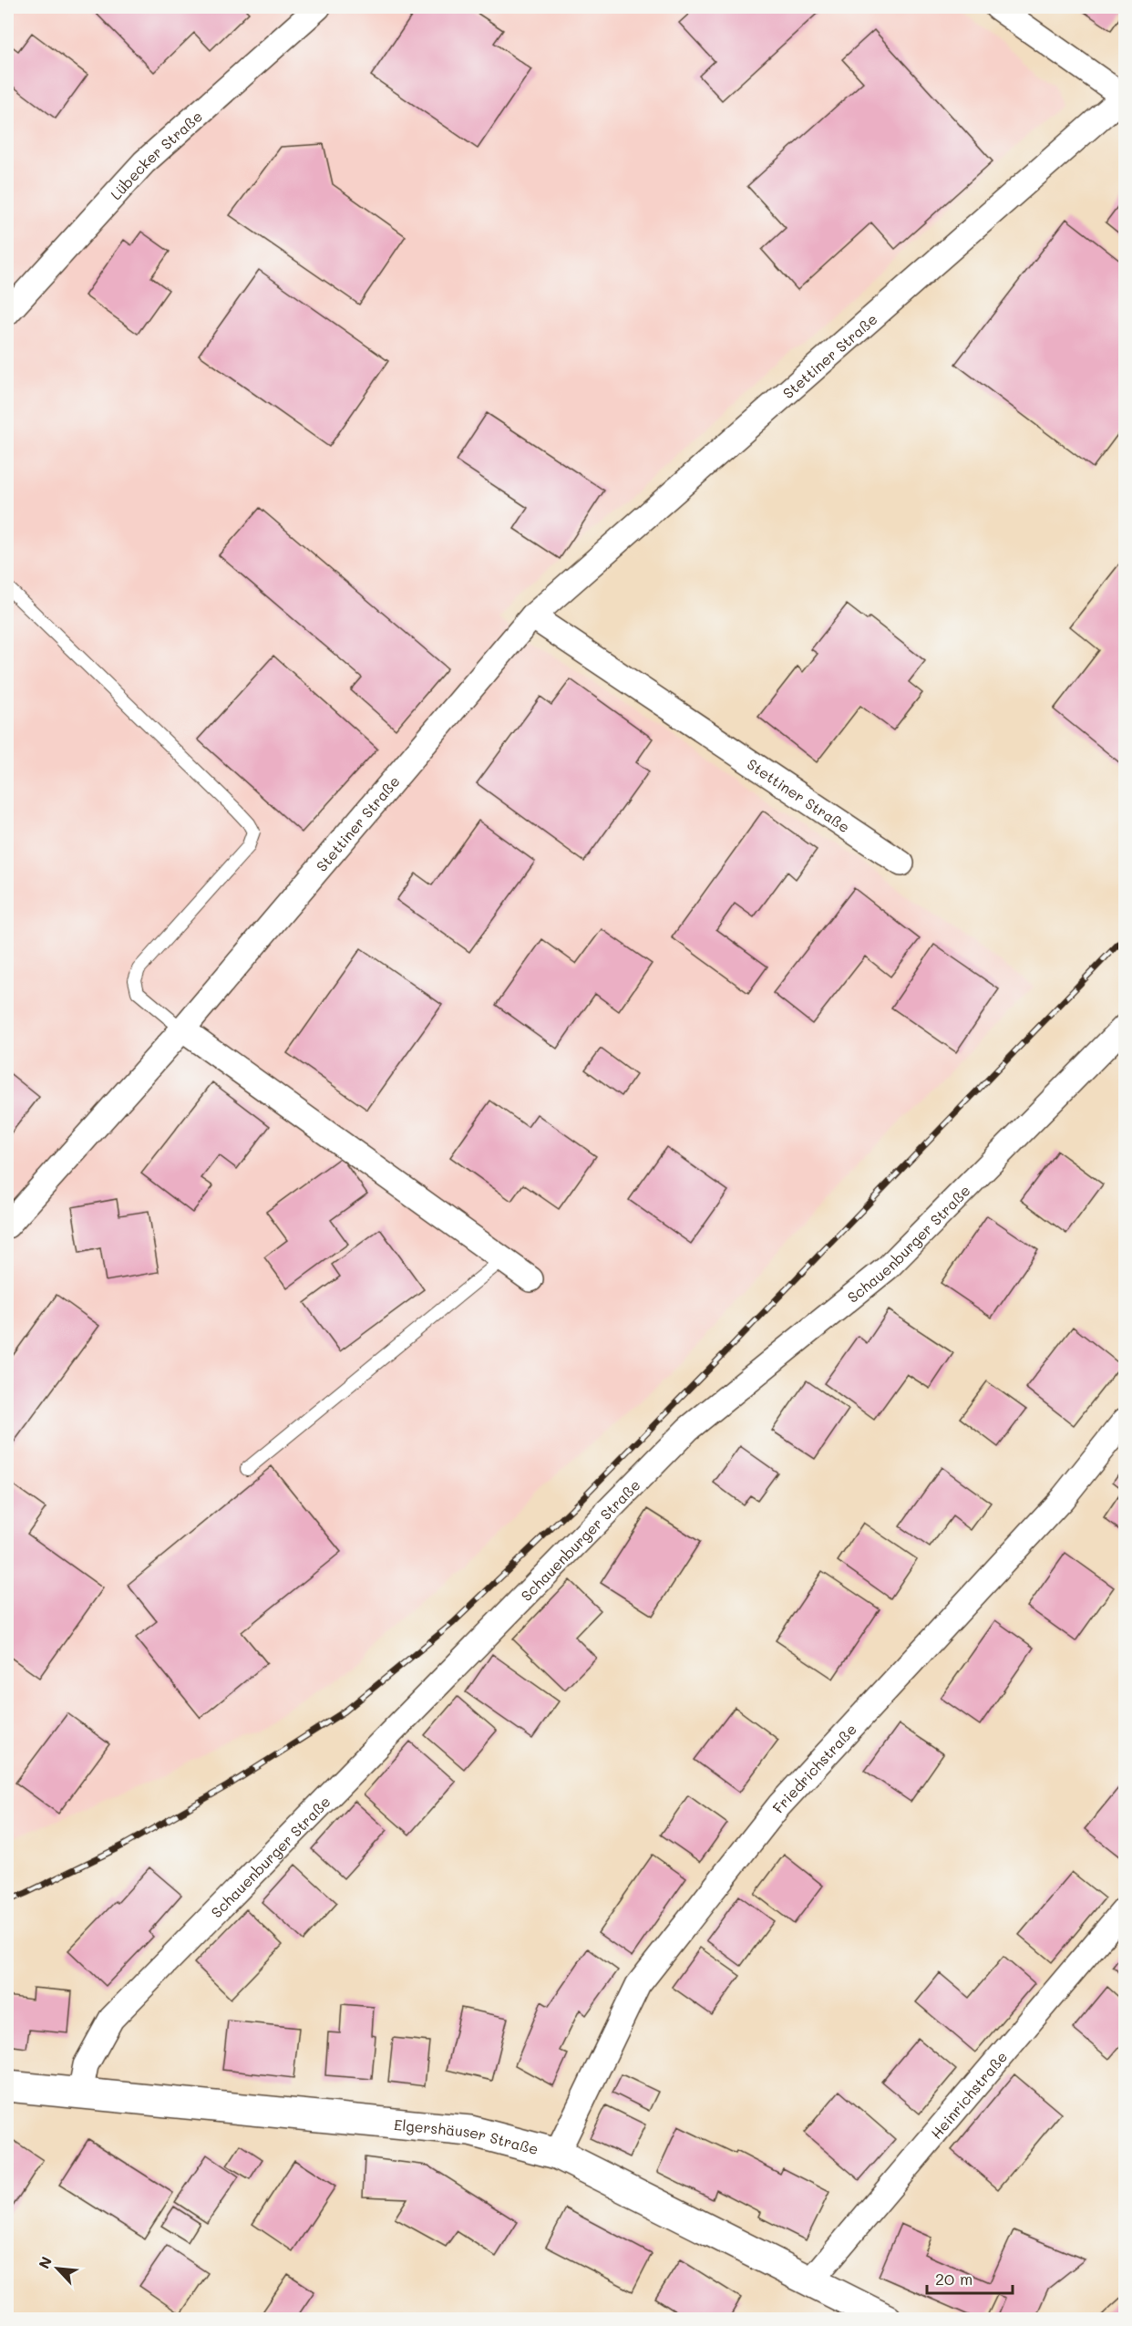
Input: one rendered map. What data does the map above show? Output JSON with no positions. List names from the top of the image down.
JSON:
{
  "streets": {
    "street": [
      "Lübecker Straße",
      "Stettiner Straße",
      "Schauenburger Straße",
      "Friedrichstraße",
      "Heinrichstraße",
      "Elgershäuser Straße"
    ]
  },
  "crossings": [
    ["Schauenburger Straße", "Elgershäuser Straße"],
    ["Friedrichstraße", "Elgershäuser Straße"],
    ["Heinrichstraße", "Elgershäuser Straße"]
  ],
  "scale_bar": "20 m",
  "north": "top left"
}
